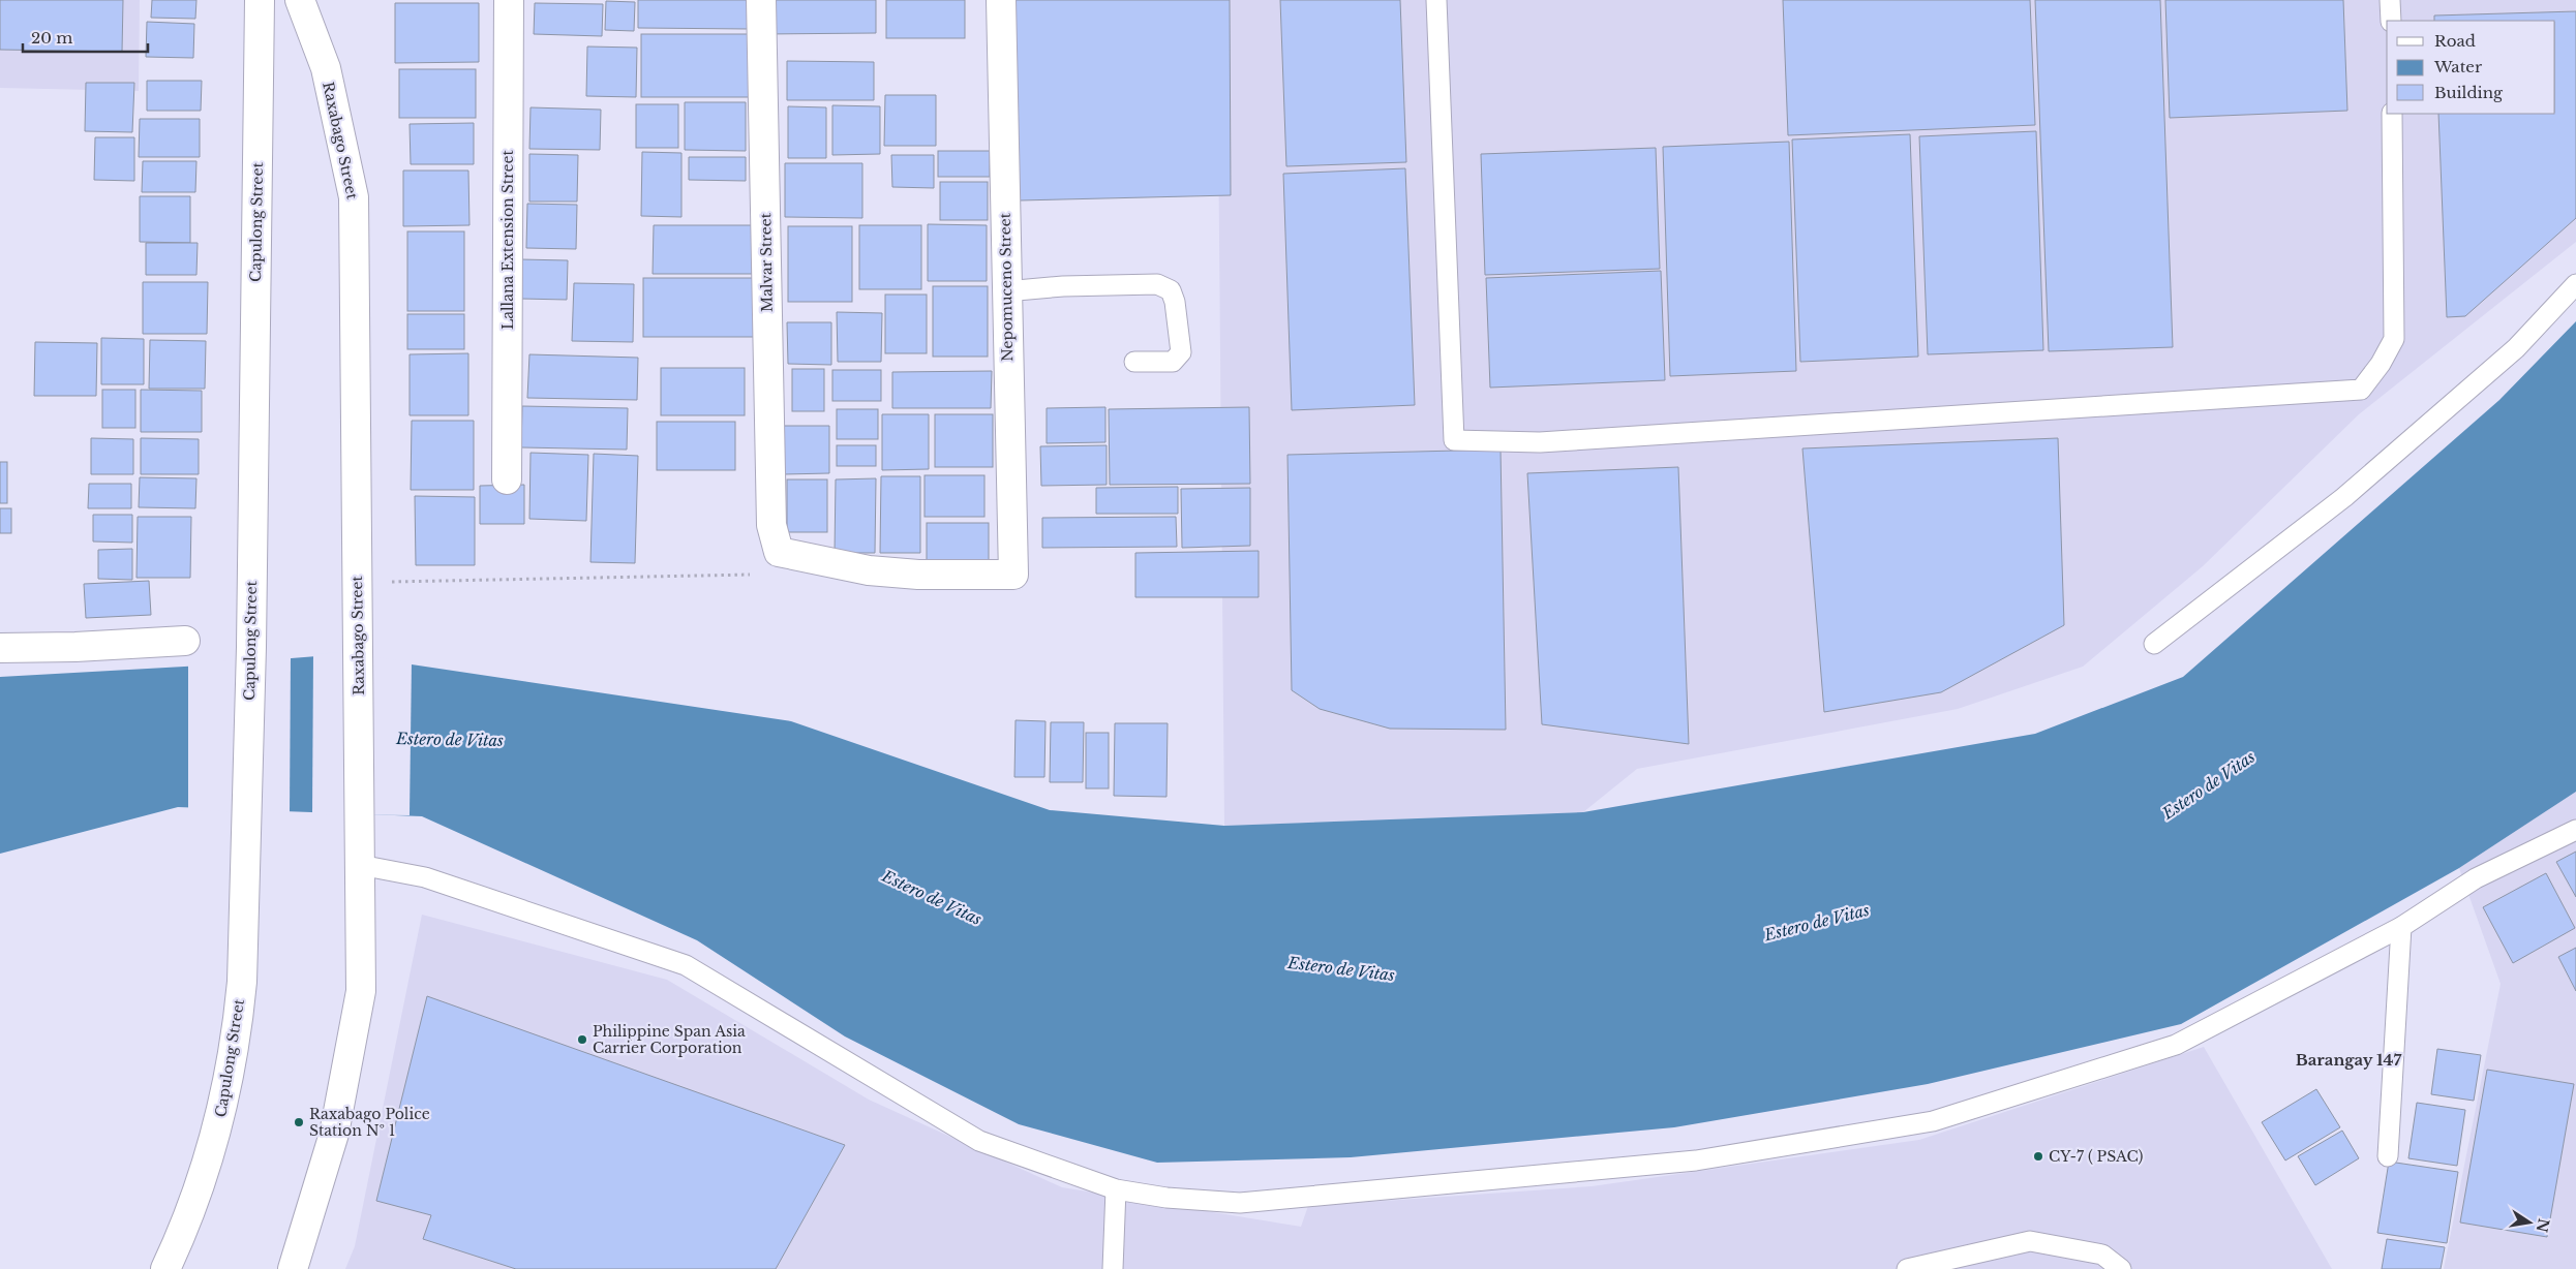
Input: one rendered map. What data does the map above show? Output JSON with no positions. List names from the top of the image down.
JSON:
{
  "streets": {
    "street": [
      "Raxabago Street",
      "Capulong Street",
      "Lallana Extension Street",
      "Malvar Street",
      "Nepomuceno Street"
    ]
  },
  "crossings": [
    ["Malvar Street", "Nepomuceno Street"]
  ],
  "districts": ["Barangay 147"],
  "water": ["Estero de Vitas"],
  "places": ["Philippine Span Asia Carrier Corporation", "Raxabago Police Station № 1", "CY-7 ( PSAC)"],
  "legend": ["Road", "Water", "Building"],
  "scale_bar": "20 m",
  "north": "right"
}
